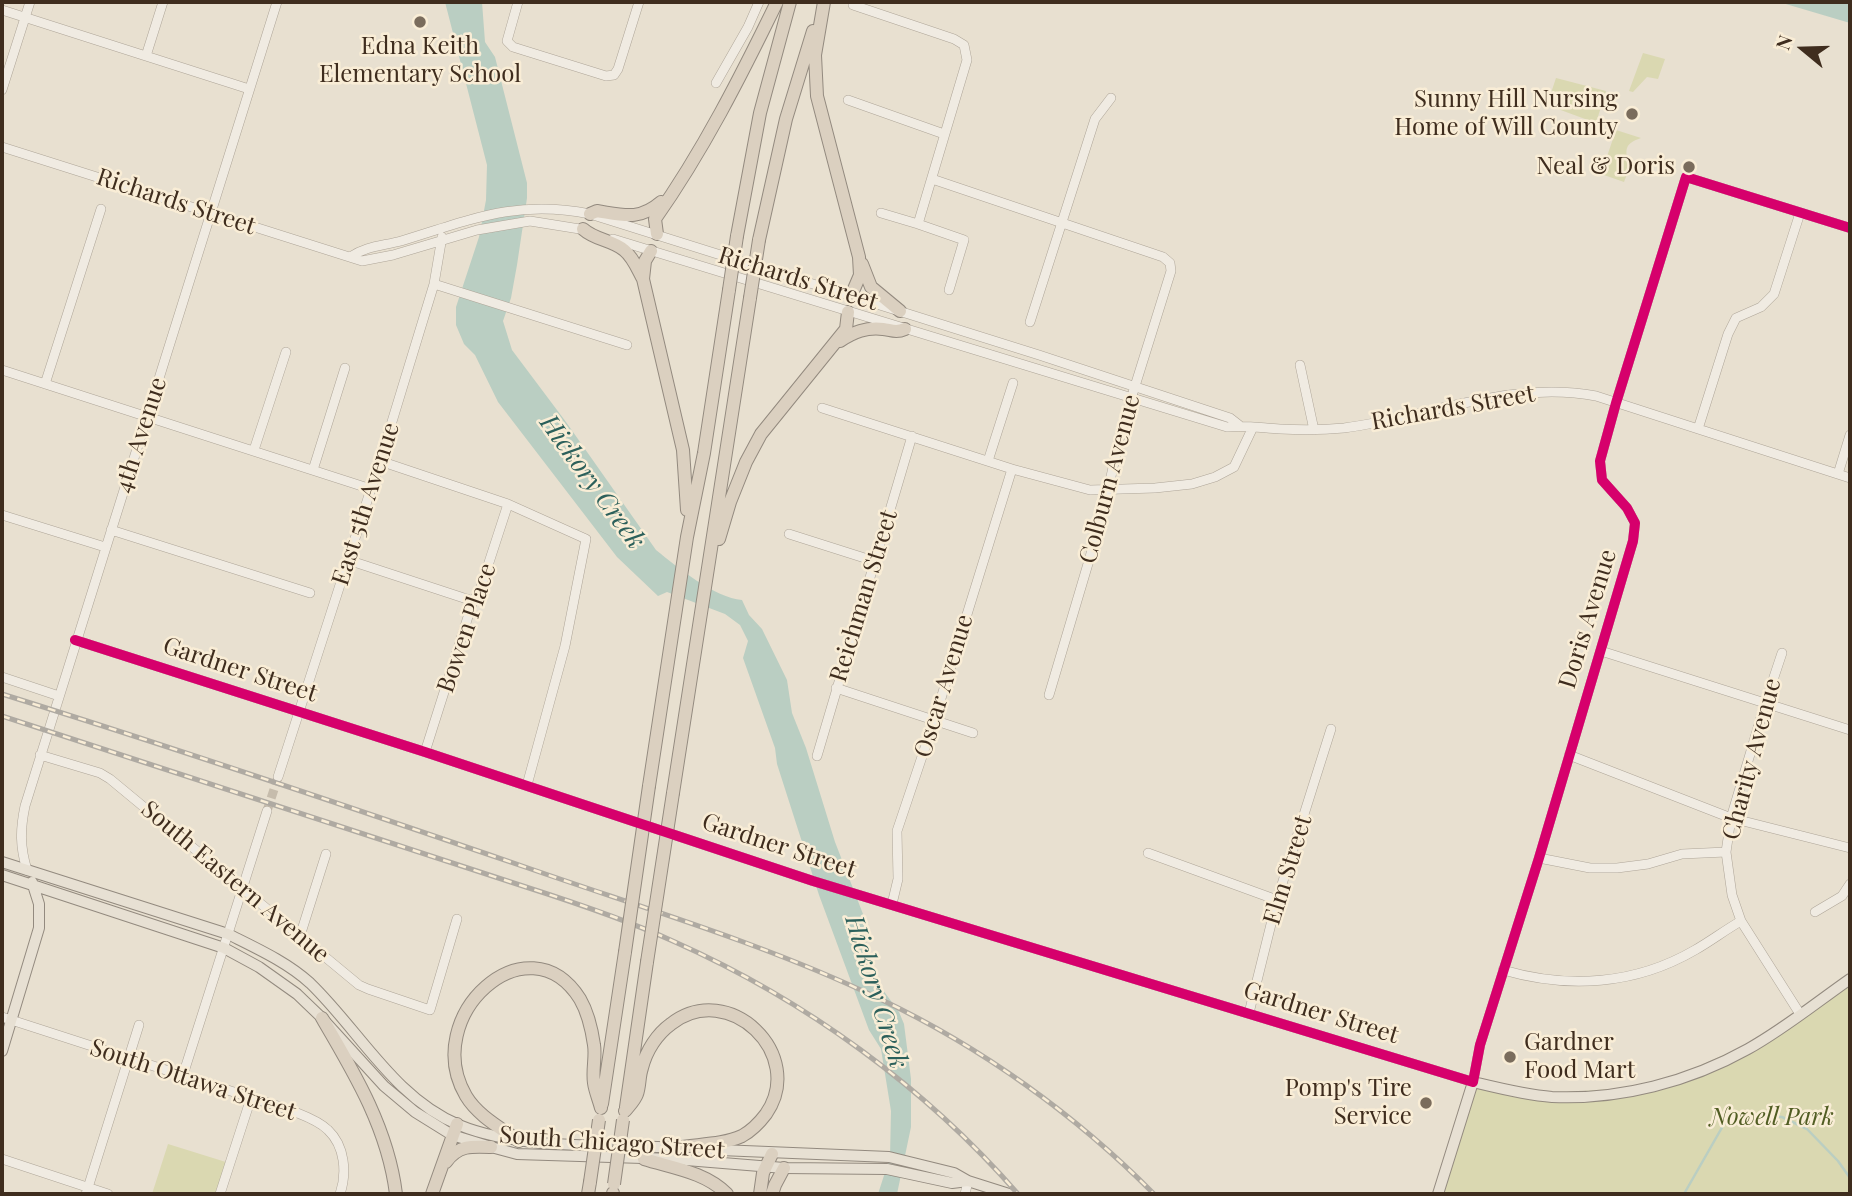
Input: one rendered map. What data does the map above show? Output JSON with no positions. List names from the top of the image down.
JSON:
{
  "streets": {
    "main road": ["Doris Avenue", "Gardner Street", "South Chicago Street"],
    "street": [
      "Richards Street",
      "4th Avenue",
      "Colburn Avenue",
      "East 5th Avenue",
      "Reichman Street",
      "Bowen Place",
      "Oscar Avenue",
      "Charity Avenue",
      "Elm Street",
      "South Eastern Avenue",
      "South Ottawa Street"
    ]
  },
  "crossings": [
    ["Richards Street", "4th Avenue"],
    ["Richards Street", "Colburn Avenue"],
    ["Richards Street", "East 5th Avenue"],
    ["Richards Street", "Doris Avenue"],
    ["4th Avenue", "Gardner Street"],
    ["4th Avenue", "South Eastern Avenue"],
    ["4th Avenue", "South Chicago Street"],
    ["East 5th Avenue", "Gardner Street"],
    ["Doris Avenue", "Gardner Street"],
    ["Bowen Place", "Gardner Street"],
    ["Gardner Street", "Oscar Avenue"],
    ["Gardner Street", "Charity Avenue"],
    ["Gardner Street", "Elm Street"]
  ],
  "water": ["Hickory Creek"],
  "parks": ["Nowell Park"],
  "places": [
    "Edna Keith Elementary School",
    "Sunny Hill Nursing Home of Will County",
    "Neal & Doris",
    "Gardner Food Mart",
    "Pomp's Tire Service"
  ],
  "north": "left"
}
